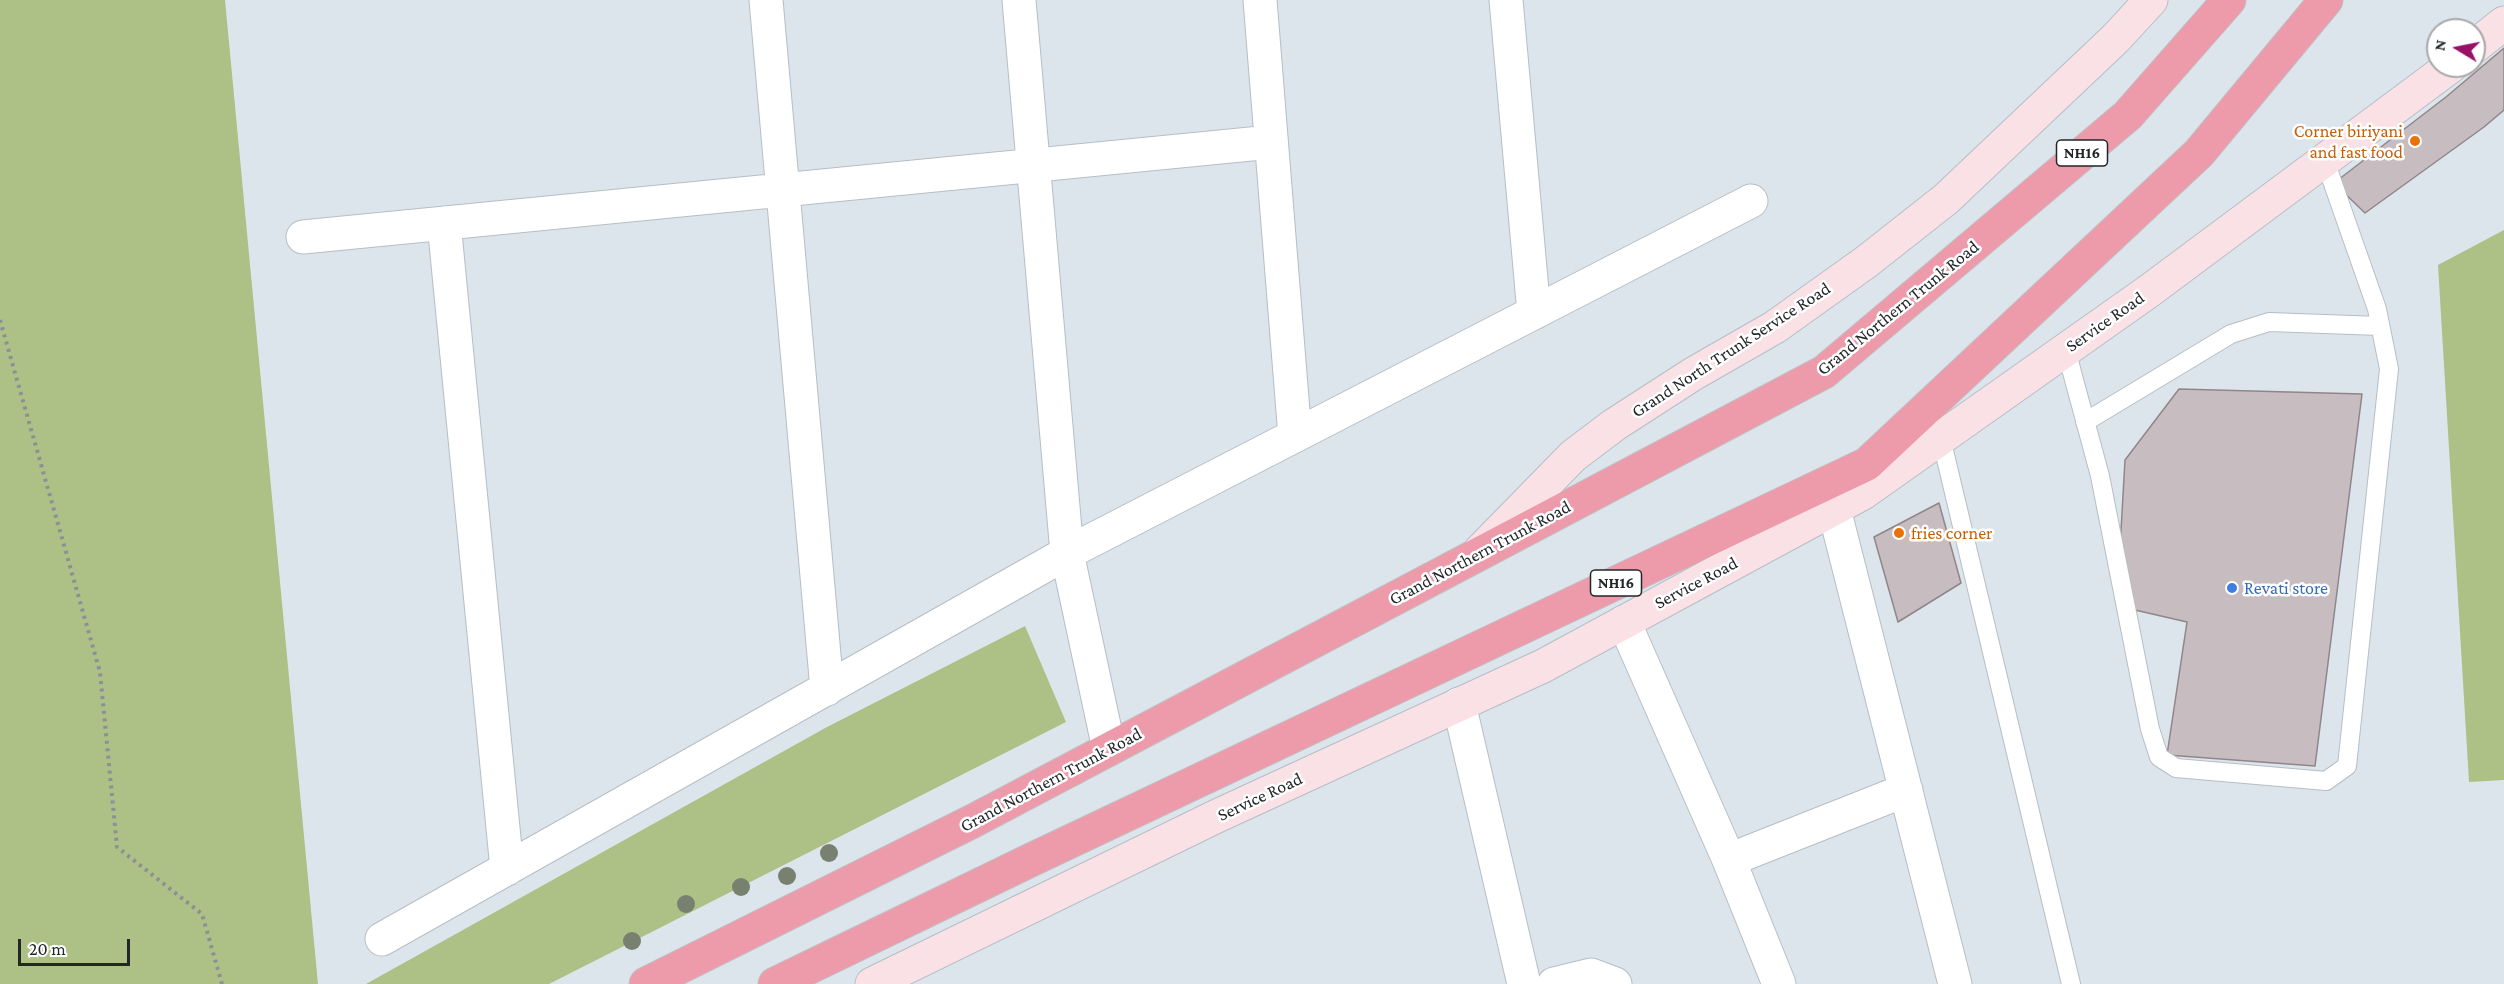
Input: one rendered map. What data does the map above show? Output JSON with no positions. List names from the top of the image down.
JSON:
{
  "streets": {
    "highway": ["NH16", "Grand Northern Trunk Road"],
    "street": ["Service Road", "Grand North Trunk Service Road"]
  },
  "crossings": [
    ["Grand Northern Trunk Road", "Grand North Trunk Service Road"]
  ],
  "places": ["Corner biriyani and fast food", "fries corner", "Revati store"],
  "scale_bar": "20 m",
  "north": "left"
}
